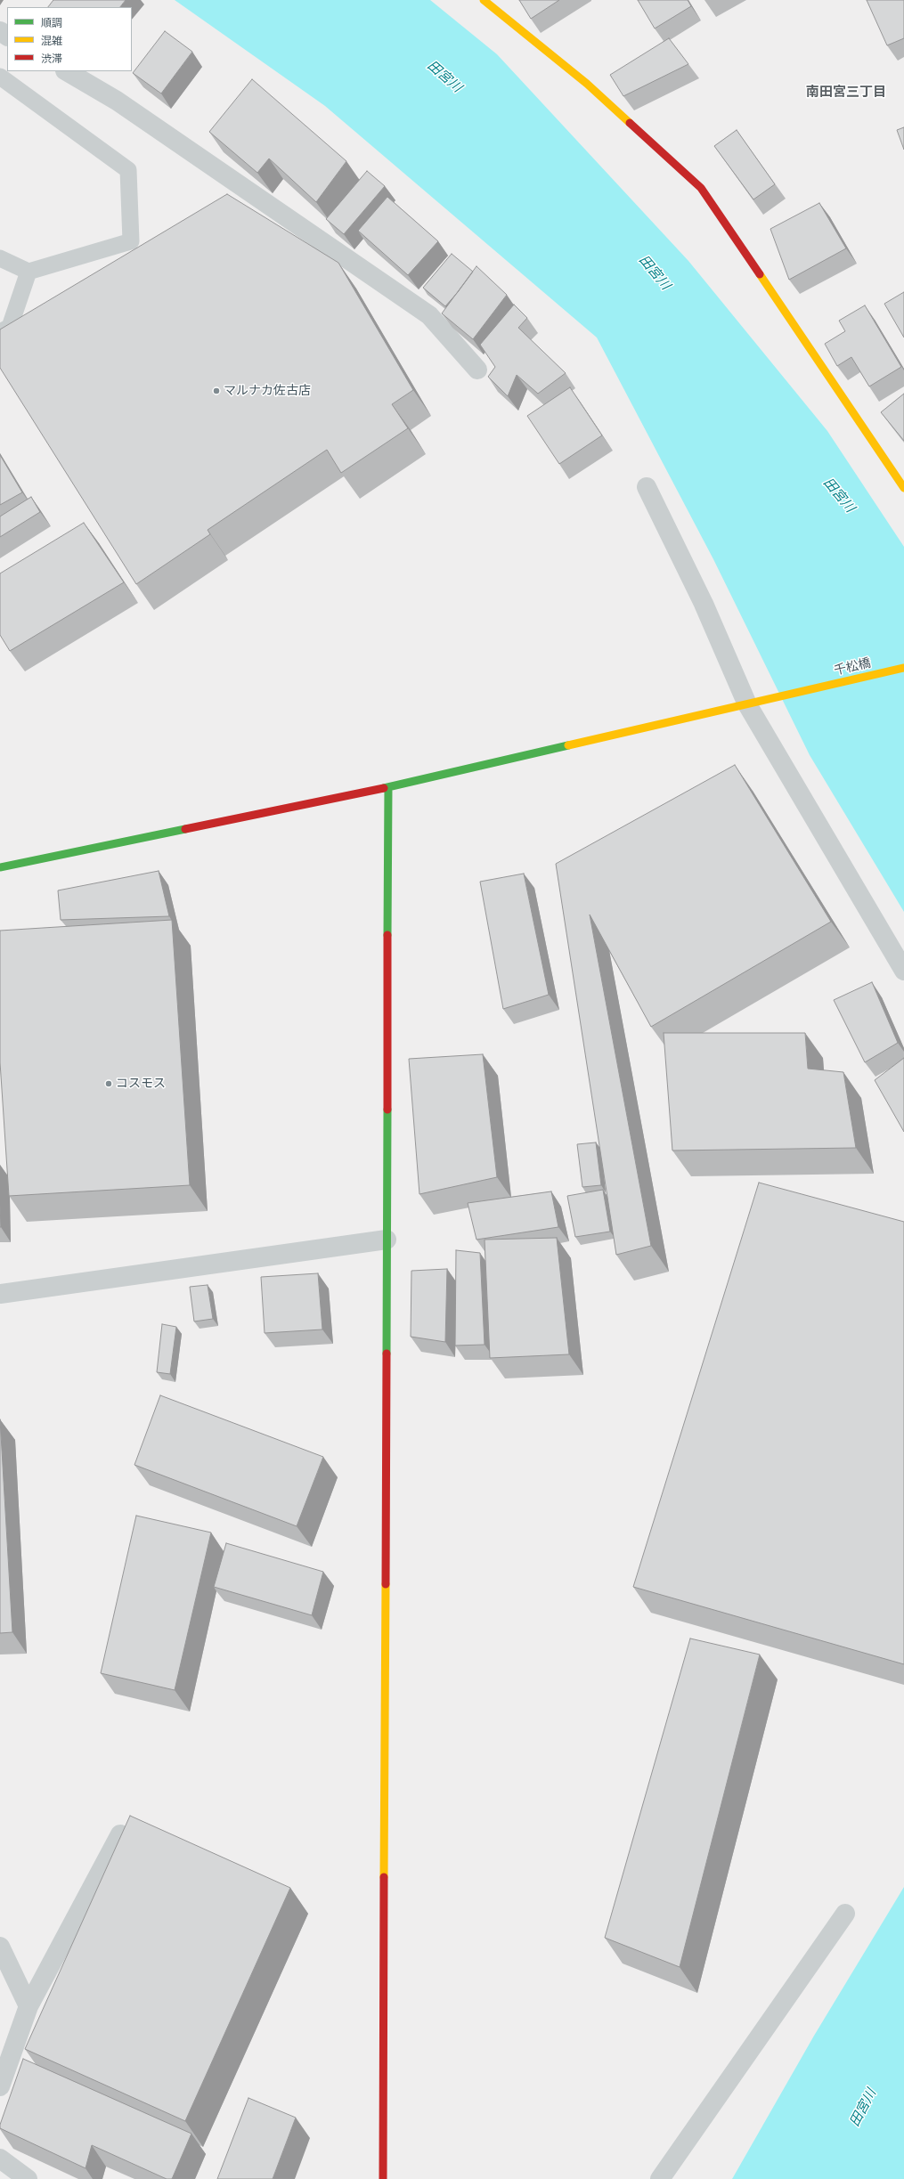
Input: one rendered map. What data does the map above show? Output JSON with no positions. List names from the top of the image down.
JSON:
{
  "streets": {
    "street": ["千松橋"]
  },
  "districts": ["南田宮三丁目"],
  "water": ["田宮川"],
  "places": ["マルナカ佐古店", "コスモス"],
  "legend": ["順調", "混雑", "渋滞"]
}
